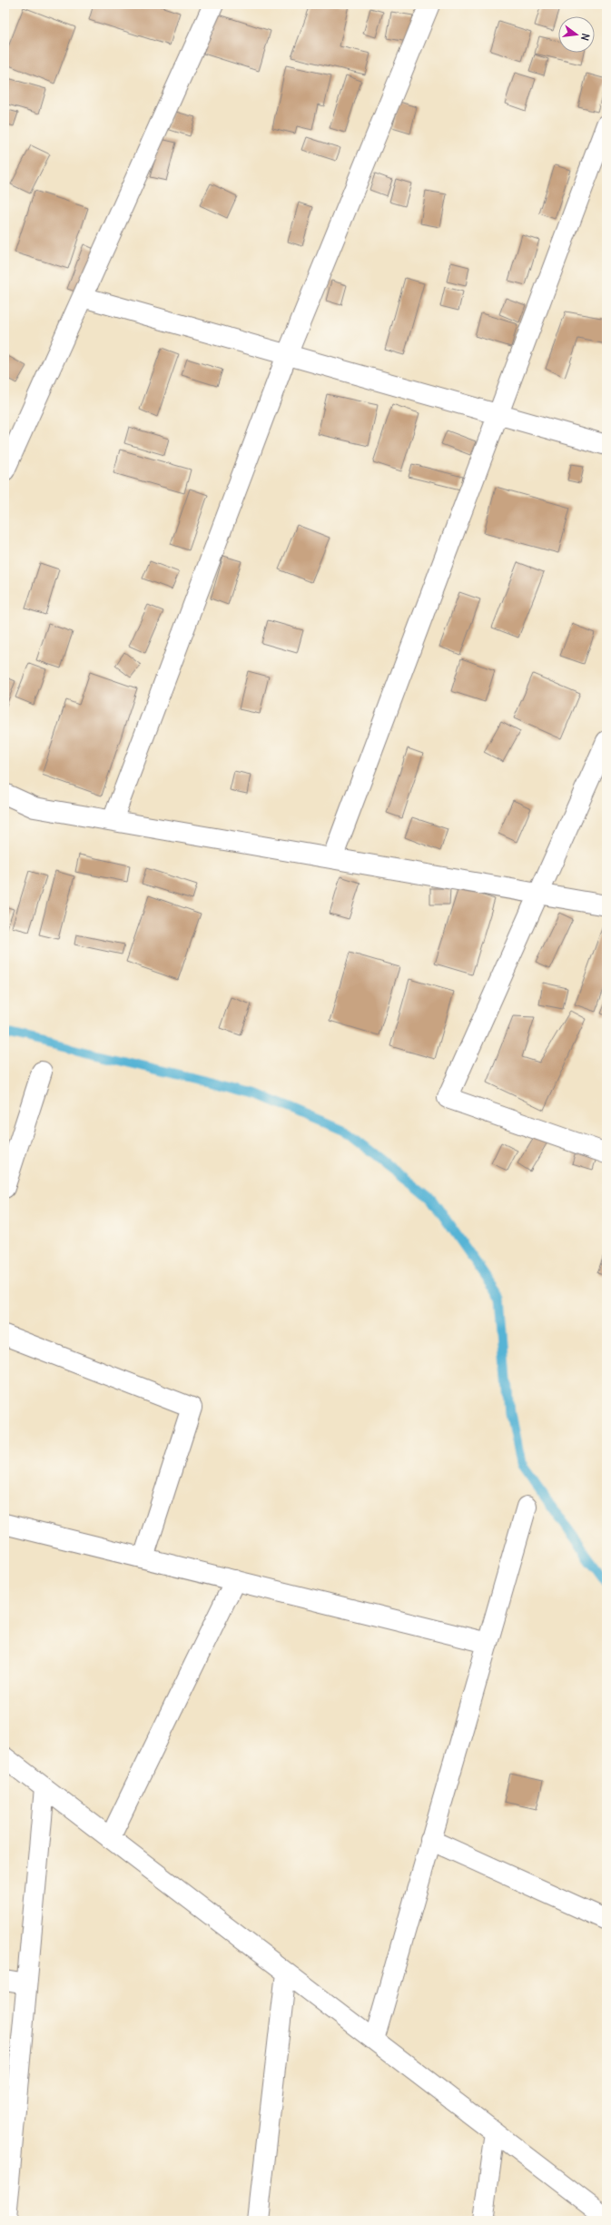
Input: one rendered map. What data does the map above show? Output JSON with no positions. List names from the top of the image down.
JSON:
{
  "north": "right"
}
